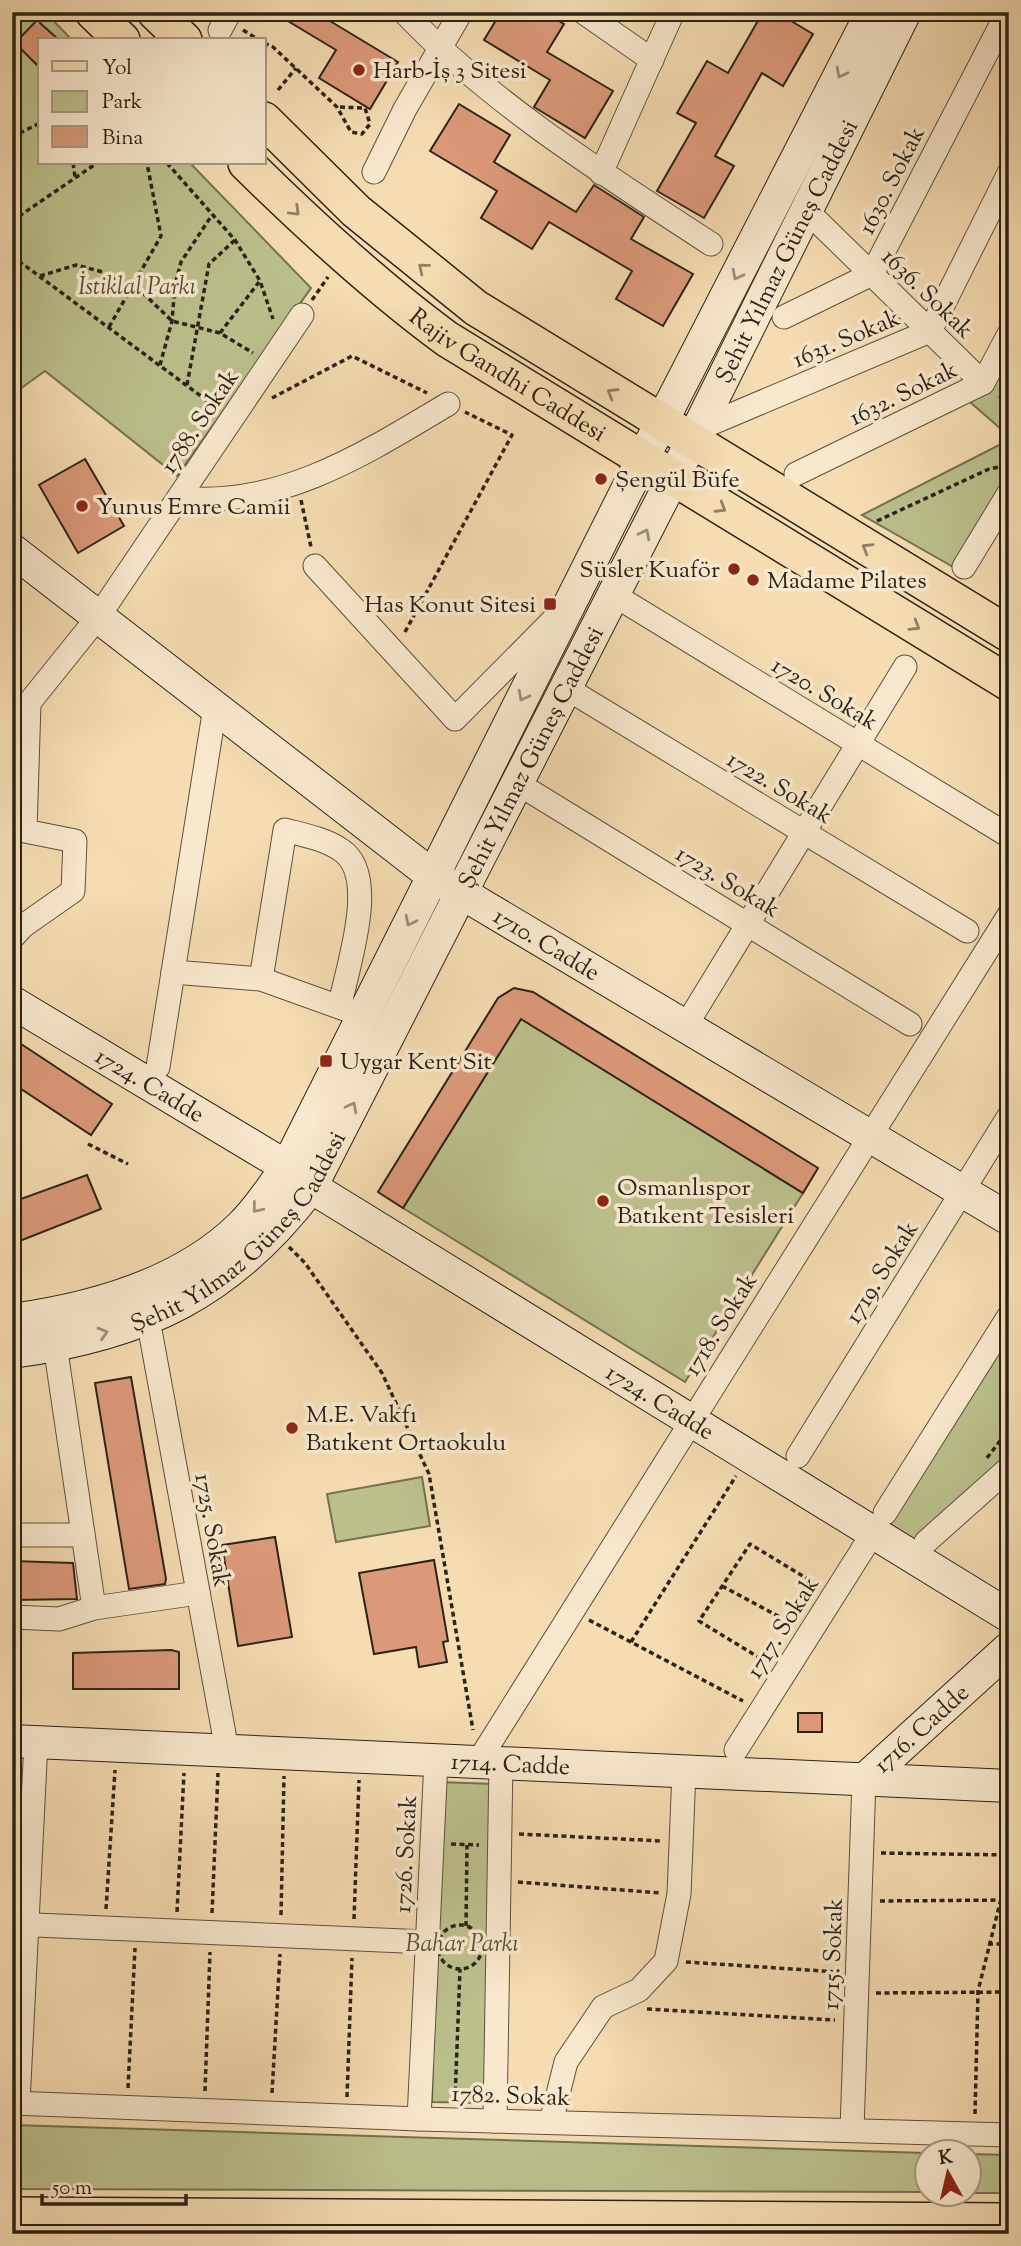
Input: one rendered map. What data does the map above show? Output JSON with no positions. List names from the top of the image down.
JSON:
{
  "streets": {
    "main road": ["Rajiv Gandhi Caddesi"],
    "street": [
      "1630. Sokak",
      "Şehit Yılmaz Güneş Caddesi",
      "1636. Sokak",
      "1631. Sokak",
      "1632. Sokak",
      "1788. Sokak",
      "1720. Sokak",
      "1722. Sokak",
      "1723. Sokak",
      "1710. Cadde",
      "1724. Cadde",
      "1719. Sokak",
      "1718. Sokak",
      "1725. Sokak",
      "1717. Sokak",
      "1716. Cadde",
      "1714. Cadde",
      "1726. Sokak",
      "1715. Sokak",
      "1782. Sokak"
    ]
  },
  "crossings": [
    ["1630. Sokak", "1636. Sokak"],
    ["Şehit Yılmaz Güneş Caddesi", "1636. Sokak"],
    ["Şehit Yılmaz Güneş Caddesi", "1631. Sokak"],
    ["Şehit Yılmaz Güneş Caddesi", "Rajiv Gandhi Caddesi"],
    ["Şehit Yılmaz Güneş Caddesi", "1720. Sokak"],
    ["Şehit Yılmaz Güneş Caddesi", "1722. Sokak"],
    ["Şehit Yılmaz Güneş Caddesi", "1723. Sokak"],
    ["Şehit Yılmaz Güneş Caddesi", "1710. Cadde"],
    ["Şehit Yılmaz Güneş Caddesi", "1724. Cadde"],
    ["Şehit Yılmaz Güneş Caddesi", "1725. Sokak"],
    ["1636. Sokak", "1631. Sokak"],
    ["1636. Sokak", "1632. Sokak"],
    ["1631. Sokak", "Rajiv Gandhi Caddesi"],
    ["1788. Sokak", "1710. Cadde"],
    ["1710. Cadde", "1719. Sokak"],
    ["1710. Cadde", "1718. Sokak"],
    ["1724. Cadde", "1718. Sokak"],
    ["1724. Cadde", "1717. Sokak"],
    ["1718. Sokak", "1714. Cadde"],
    ["1725. Sokak", "1714. Cadde"],
    ["1716. Cadde", "1714. Cadde"],
    ["1716. Cadde", "1715. Sokak"],
    ["1714. Cadde", "1726. Sokak"],
    ["1714. Cadde", "1715. Sokak"],
    ["1726. Sokak", "1782. Sokak"],
    ["1715. Sokak", "1782. Sokak"]
  ],
  "parks": ["İstiklal Parkı", "Bahar Parkı"],
  "places": {
    "other": [
      "Harb-İş 3 Sitesi",
      "Şengül Büfe",
      "Yunus Emre Camii",
      "Süsler Kuaför",
      "Madame Pilates",
      "Osmanlıspor Batıkent Tesisleri",
      "M.E. Vakfı Batıkent Ortaokulu"
    ],
    "transit": ["Has Konut Sitesi", "Uygar Kent Sit"]
  },
  "legend": ["Yol", "Park", "Bina"],
  "scale_bar": "50 m",
  "north": "top"
}
